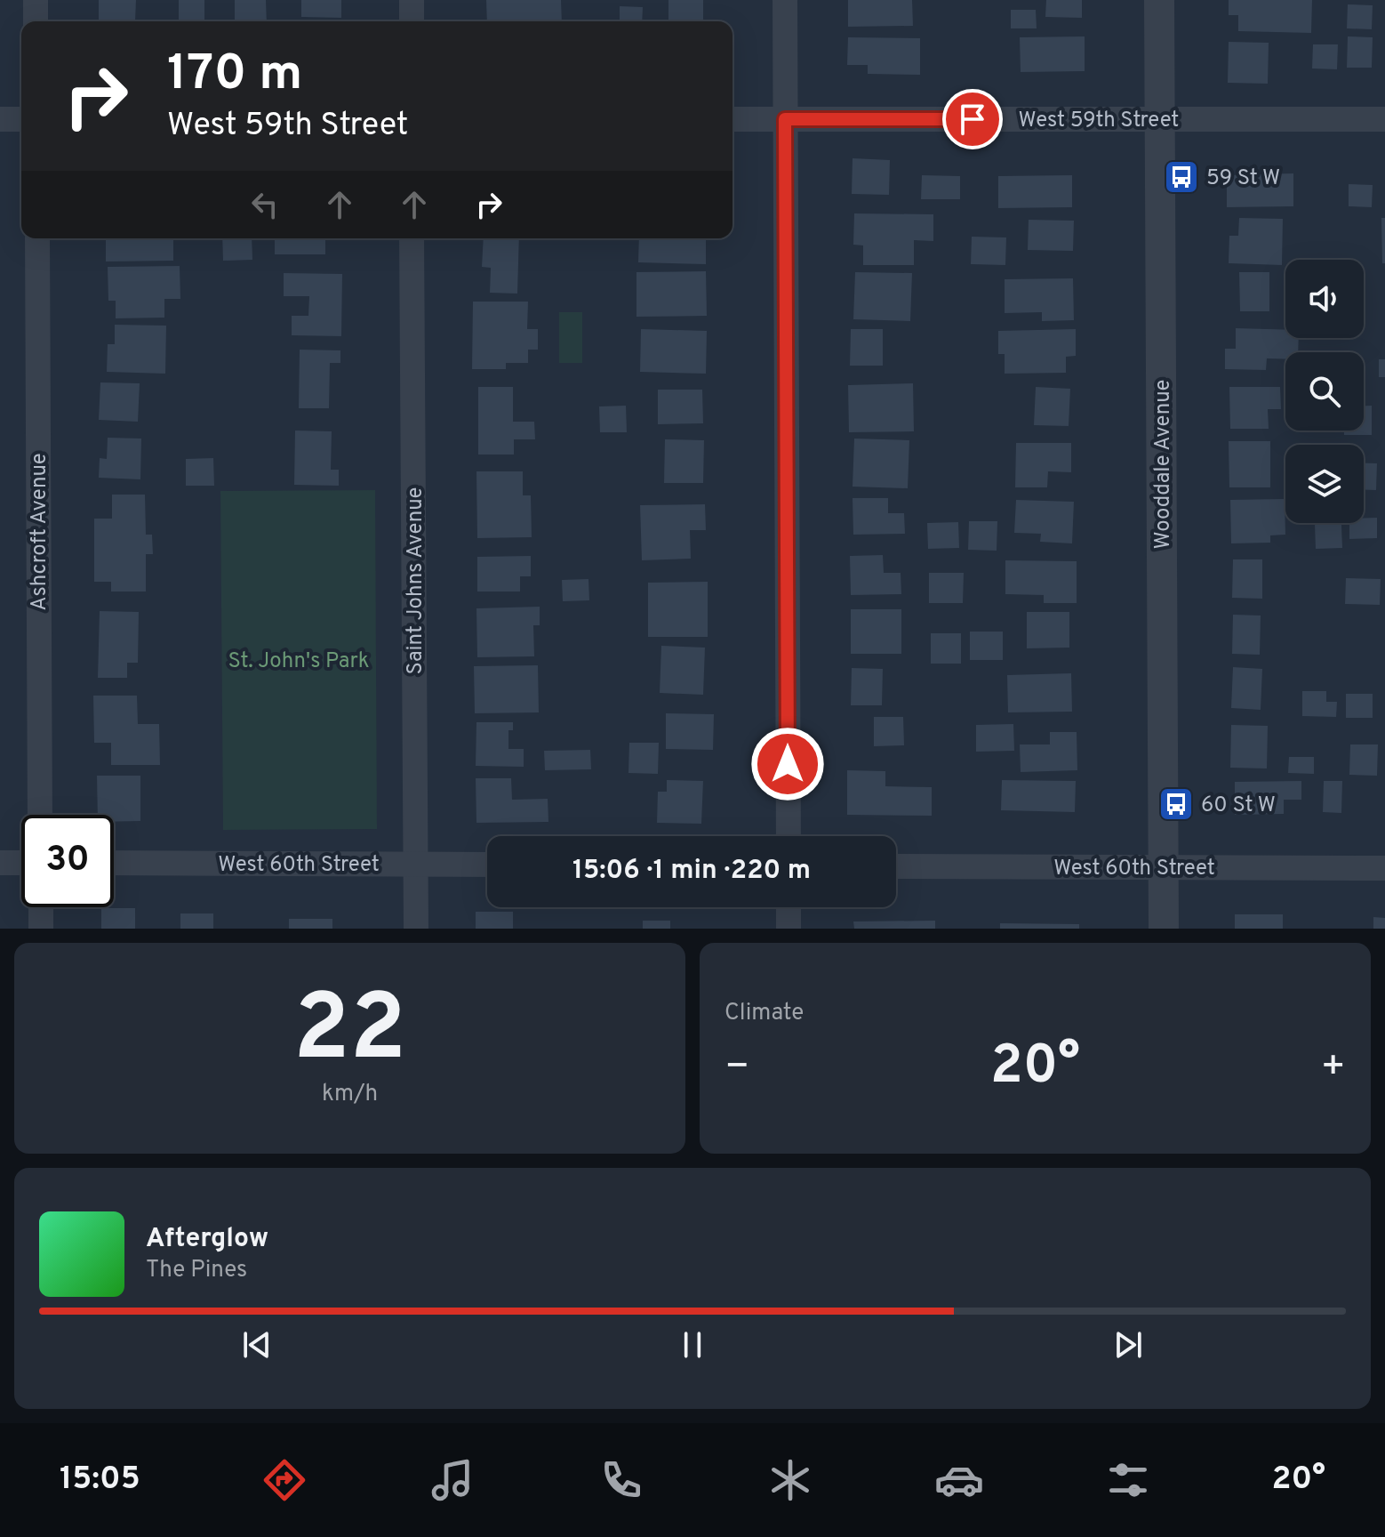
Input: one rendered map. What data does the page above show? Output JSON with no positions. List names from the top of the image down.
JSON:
{
  "streets": {
    "street": [
      "West 59th Street",
      "Wooddale Avenue",
      "Ashcroft Avenue",
      "Saint Johns Avenue",
      "West 60th Street"
    ]
  },
  "crossings": [
    ["West 59th Street", "Wooddale Avenue"],
    ["Wooddale Avenue", "West 60th Street"],
    ["Saint Johns Avenue", "West 60th Street"]
  ],
  "parks": ["St. John's Park"],
  "places": {
    "bus stop": ["59 St W", "60 St W"]
  },
  "page": {
    "turn": ["170 m", "West 59th Street"],
    "limit": "30",
    "trip": "15:06 · 1 min · 220 m",
    "tile": [
      ["22", "km/h"],
      "Climate"
    ],
    "heat": ["−", "20°", "+"],
    "song": ["Afterglow", "The Pines"],
    "tabs": ["15:05", "20°"]
  }
}
